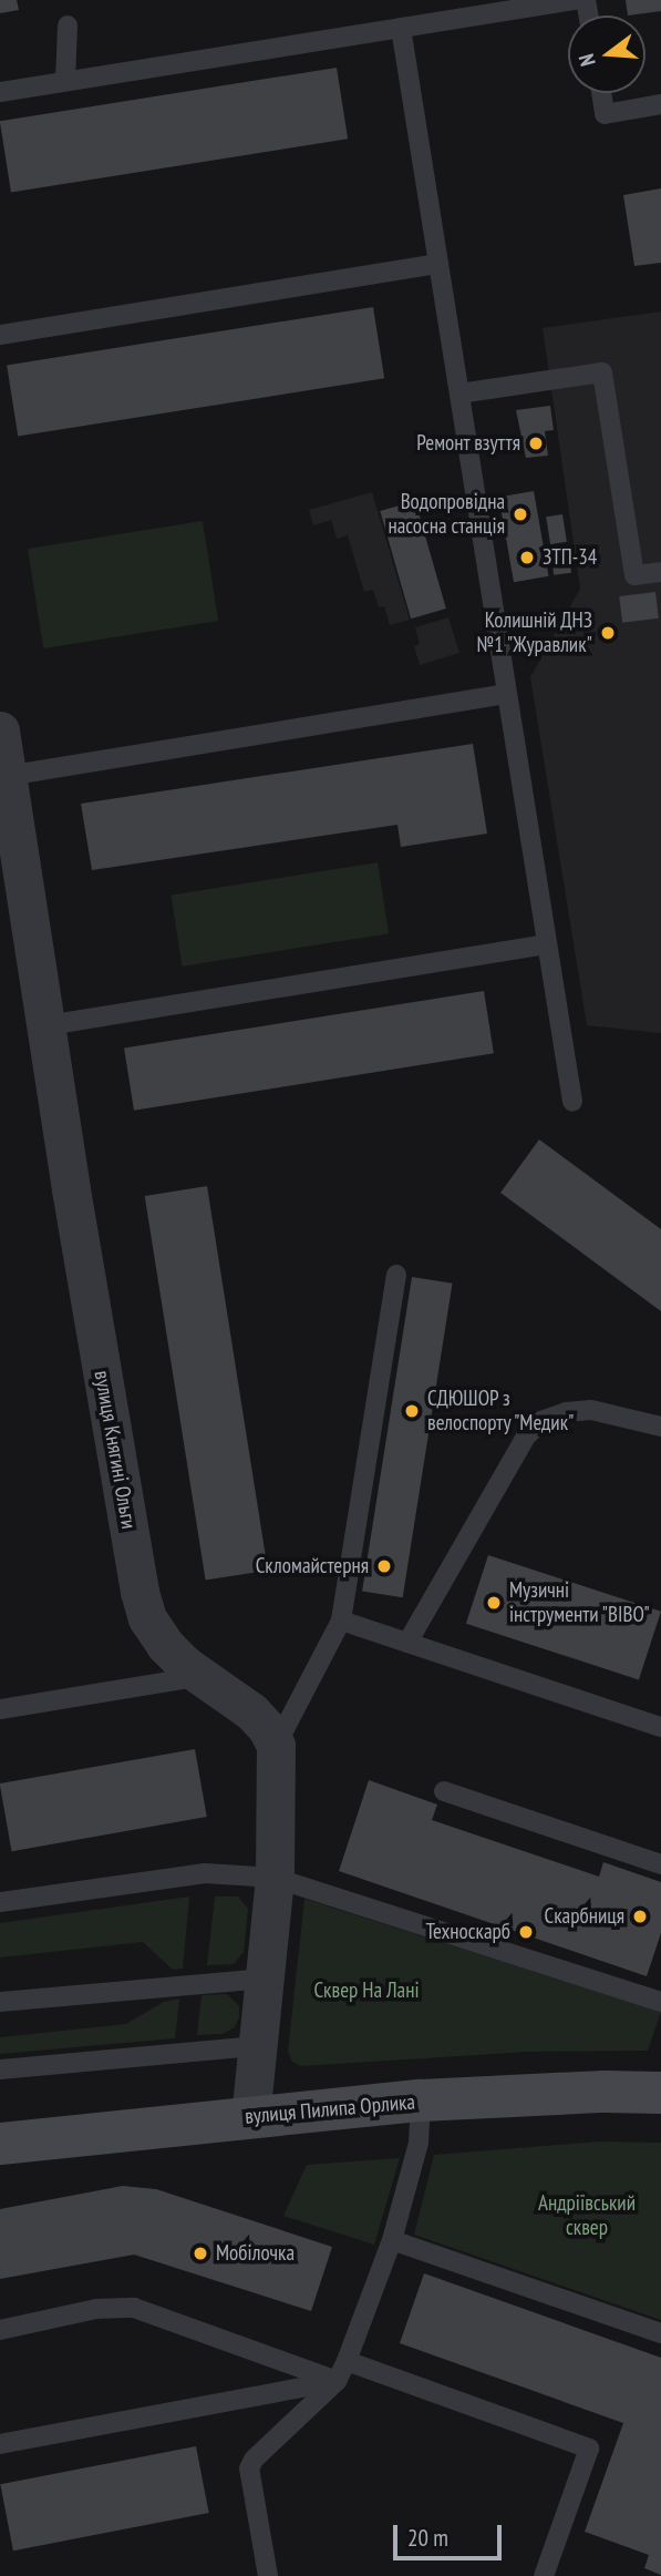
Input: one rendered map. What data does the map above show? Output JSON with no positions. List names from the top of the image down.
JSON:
{
  "streets": {
    "main road": ["вулиця Пилипа Орлика"],
    "street": ["вулиця Княгині Ольги"]
  },
  "parks": ["Сквер На Лані", "Андріївський сквер"],
  "places": [
    "Ремонт взуття",
    "Водопровідна насосна станція",
    "ЗТП-34",
    "Колишній ДНЗ №1 \"Журавлик\"",
    "СДЮШОР з велоспорту \"Медик\"",
    "Скломайстерня",
    "Музичні інструменти \"ВІВО\"",
    "Скарбниця",
    "Техноскарб",
    "Мобілочка"
  ],
  "scale_bar": "20 m",
  "north": "left"
}
